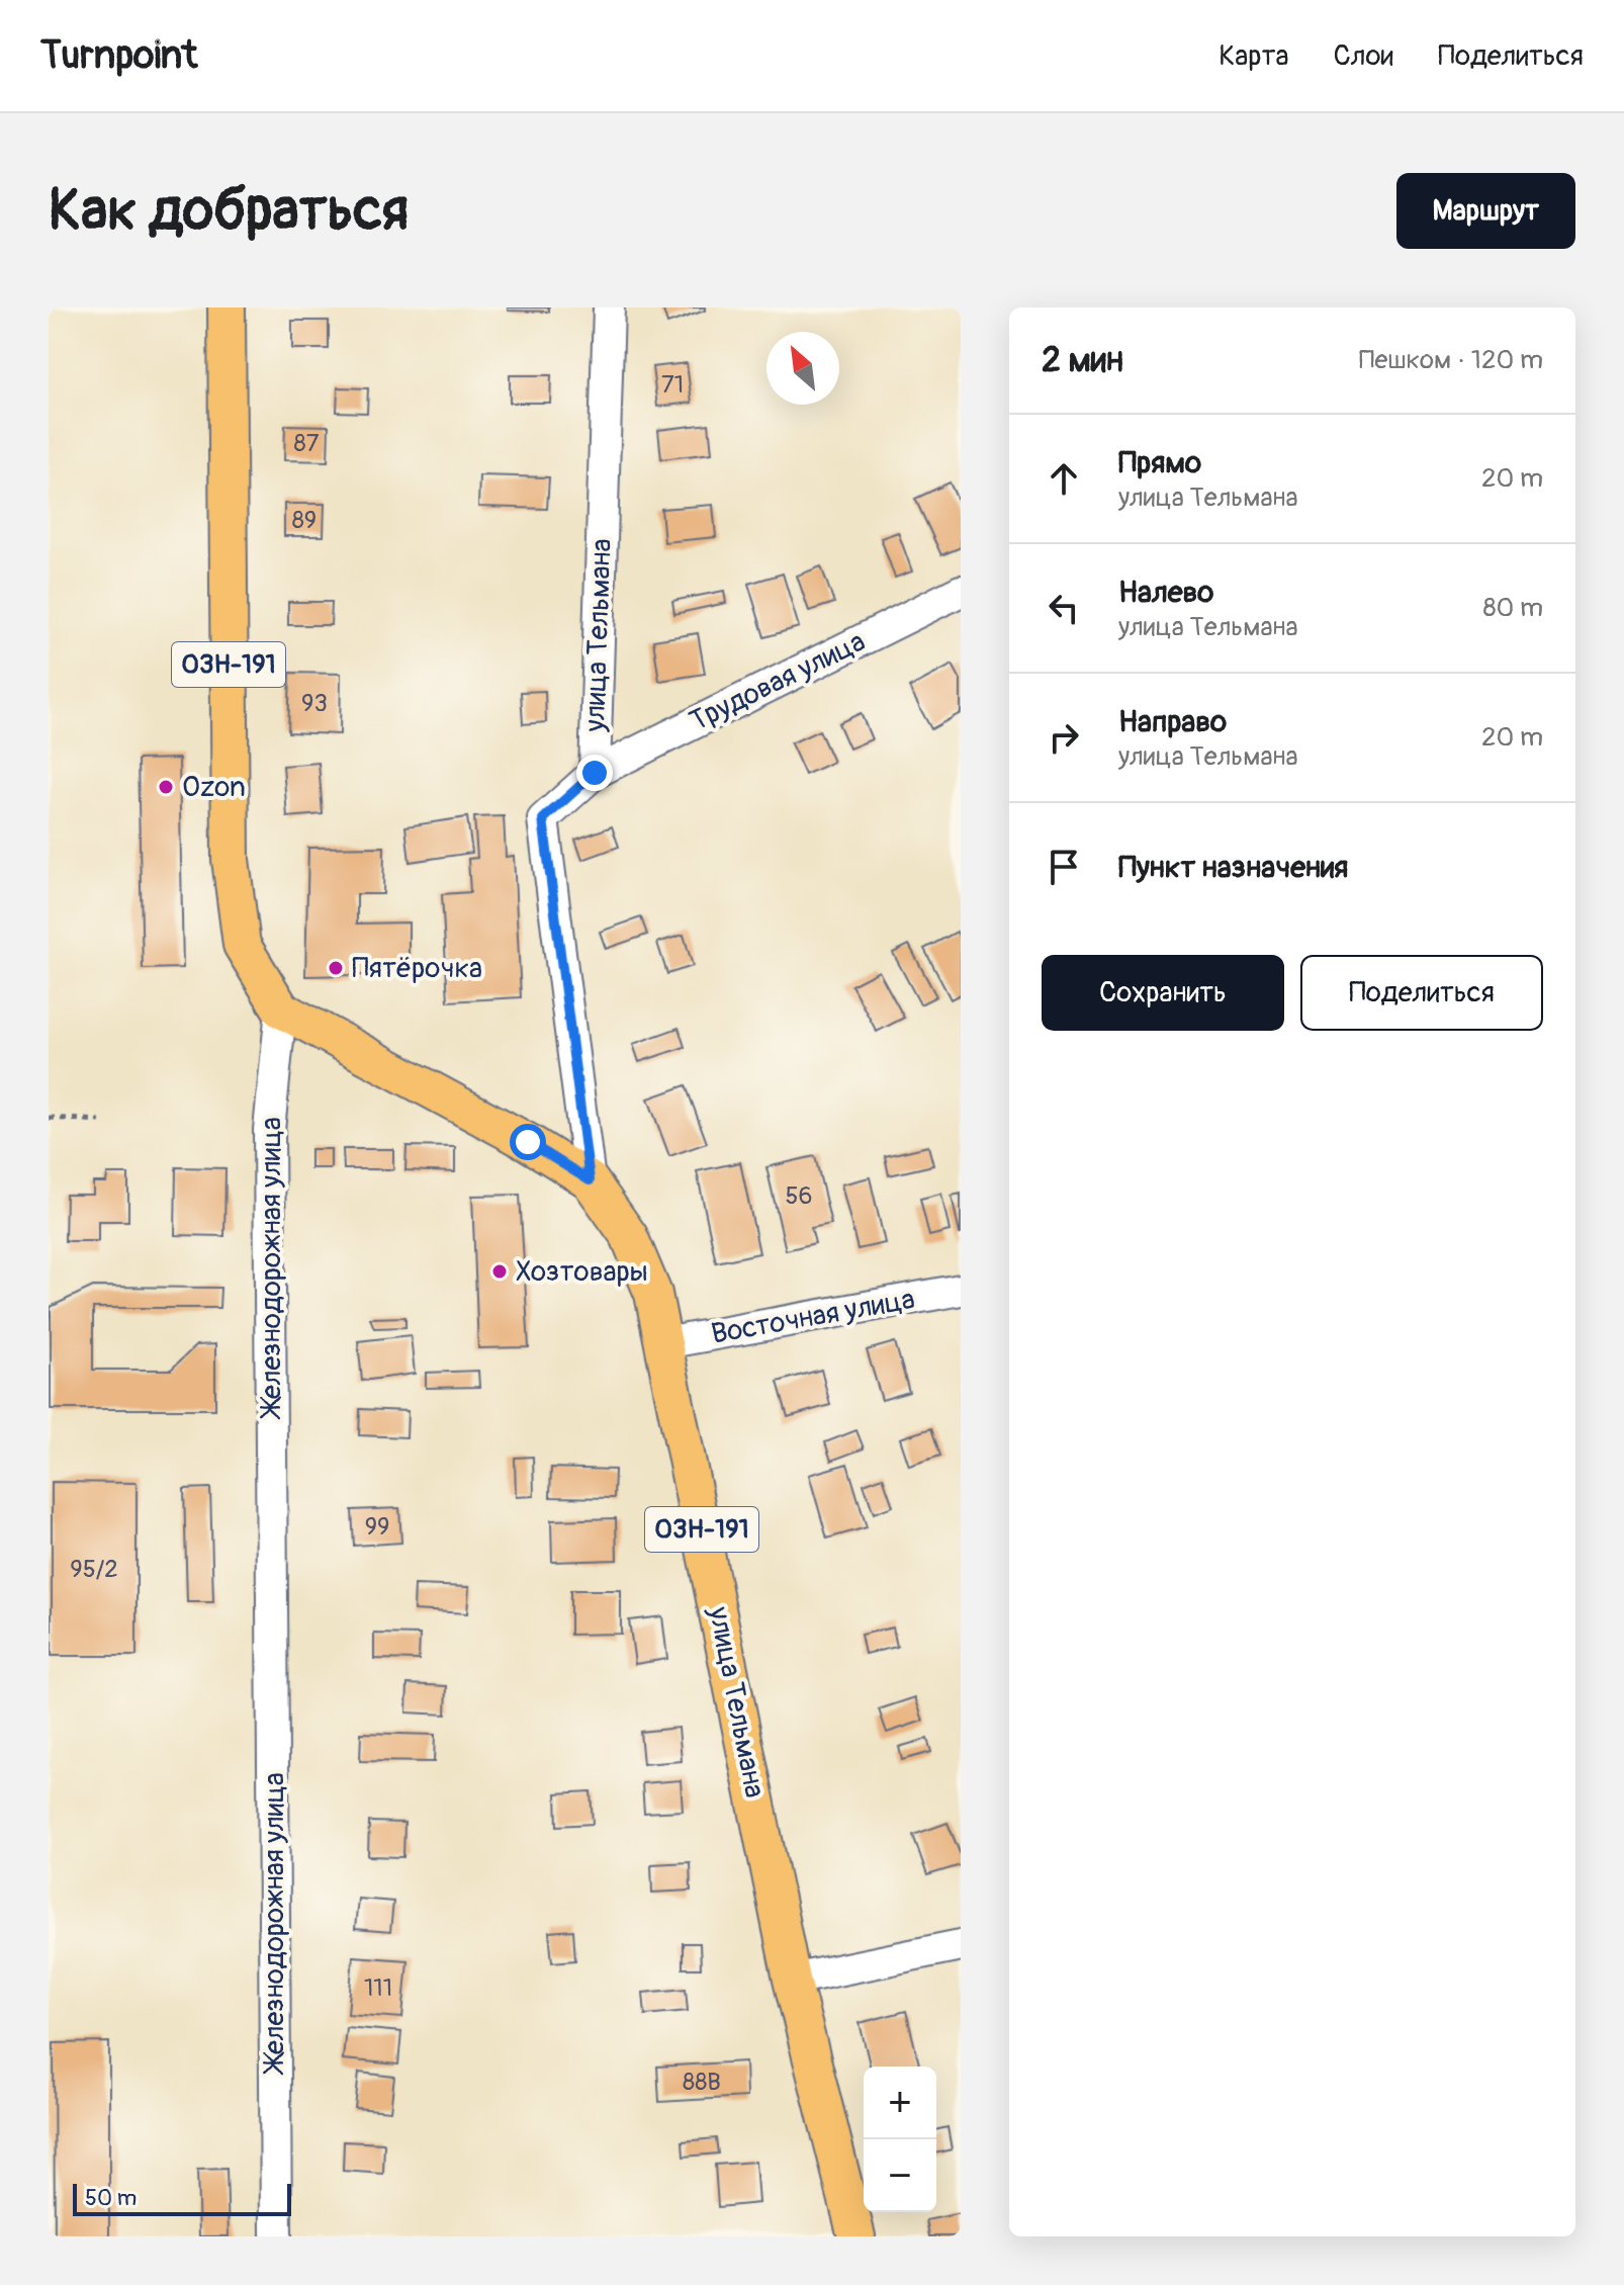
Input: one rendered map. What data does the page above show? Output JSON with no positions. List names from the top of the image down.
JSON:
{
  "streets": {
    "main road": ["улица Тельмана", "03Н-191"],
    "street": ["Трудовая улица", "Железнодорожная улица", "Восточная улица"]
  },
  "crossings": [
    ["улица Тельмана", "03Н-191"],
    ["улица Тельмана", "Трудовая улица"],
    ["улица Тельмана", "Железнодорожная улица"],
    ["улица Тельмана", "Восточная улица"],
    ["03Н-191", "Железнодорожная улица"]
  ],
  "places": ["Ozon", "Пятёрочка", "Хозтовары"],
  "house_numbers": [
    "71",
    "87",
    "89",
    "93",
    "56",
    "99",
    "95/2",
    "111",
    "88В"
  ],
  "scale_bar": "50 m",
  "north": "top left",
  "page": {
    "header": "Turnpoint",
    "nav": ["Карта", "Слои", "Поделиться"],
    "buttons": [
      "Маршрут",
      ["Сохранить", "Поделиться"]
    ],
    "title": "Как добраться",
    "heading": ["2 мин", "Пешком · 120 m"],
    "list": [
      ["Прямо", "улица Тельмана", "20 m"],
      ["Налево", "улица Тельмана", "80 m"],
      ["Направо", "улица Тельмана", "20 m"],
      "Пункт назначения"
    ],
    "map_buttons": ["+", "−"],
    "scale": "50 m"
  }
}
